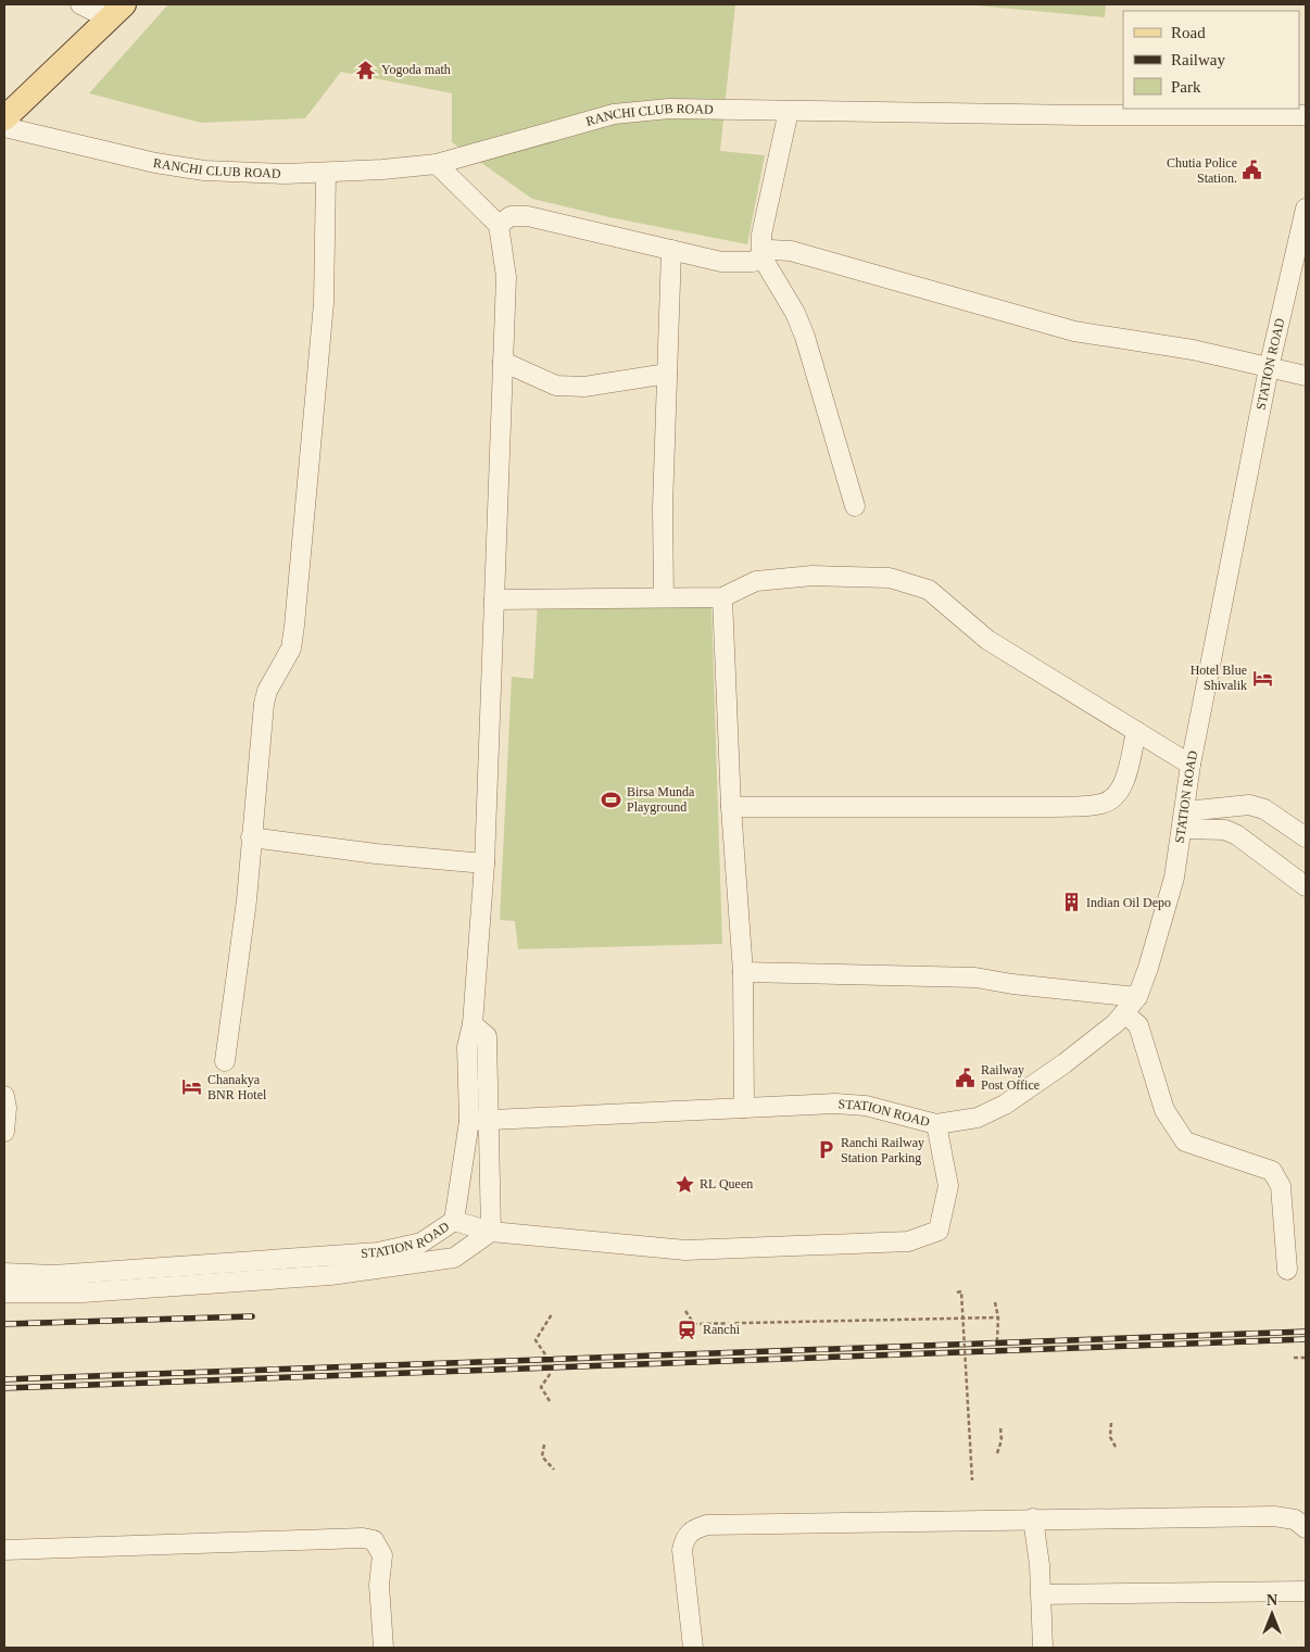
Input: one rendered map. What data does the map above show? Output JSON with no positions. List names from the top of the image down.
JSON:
{
  "streets": {
    "street": ["RANCHI CLUB ROAD", "STATION ROAD"]
  },
  "places": {
    "temple": ["Yogoda math"],
    "public building": ["Chutia Police Station.", "Railway Post Office"],
    "hotel": ["Hotel Blue Shivalik", "Chanakya BNR Hotel"],
    "sports": ["Birsa Munda Playground"],
    "building": ["Indian Oil Depo"],
    "parking": ["Ranchi Railway Station Parking"],
    "place": ["RL Queen"],
    "station": ["Ranchi"]
  },
  "legend": ["Road", "Railway", "Park"],
  "north": "top"
}
